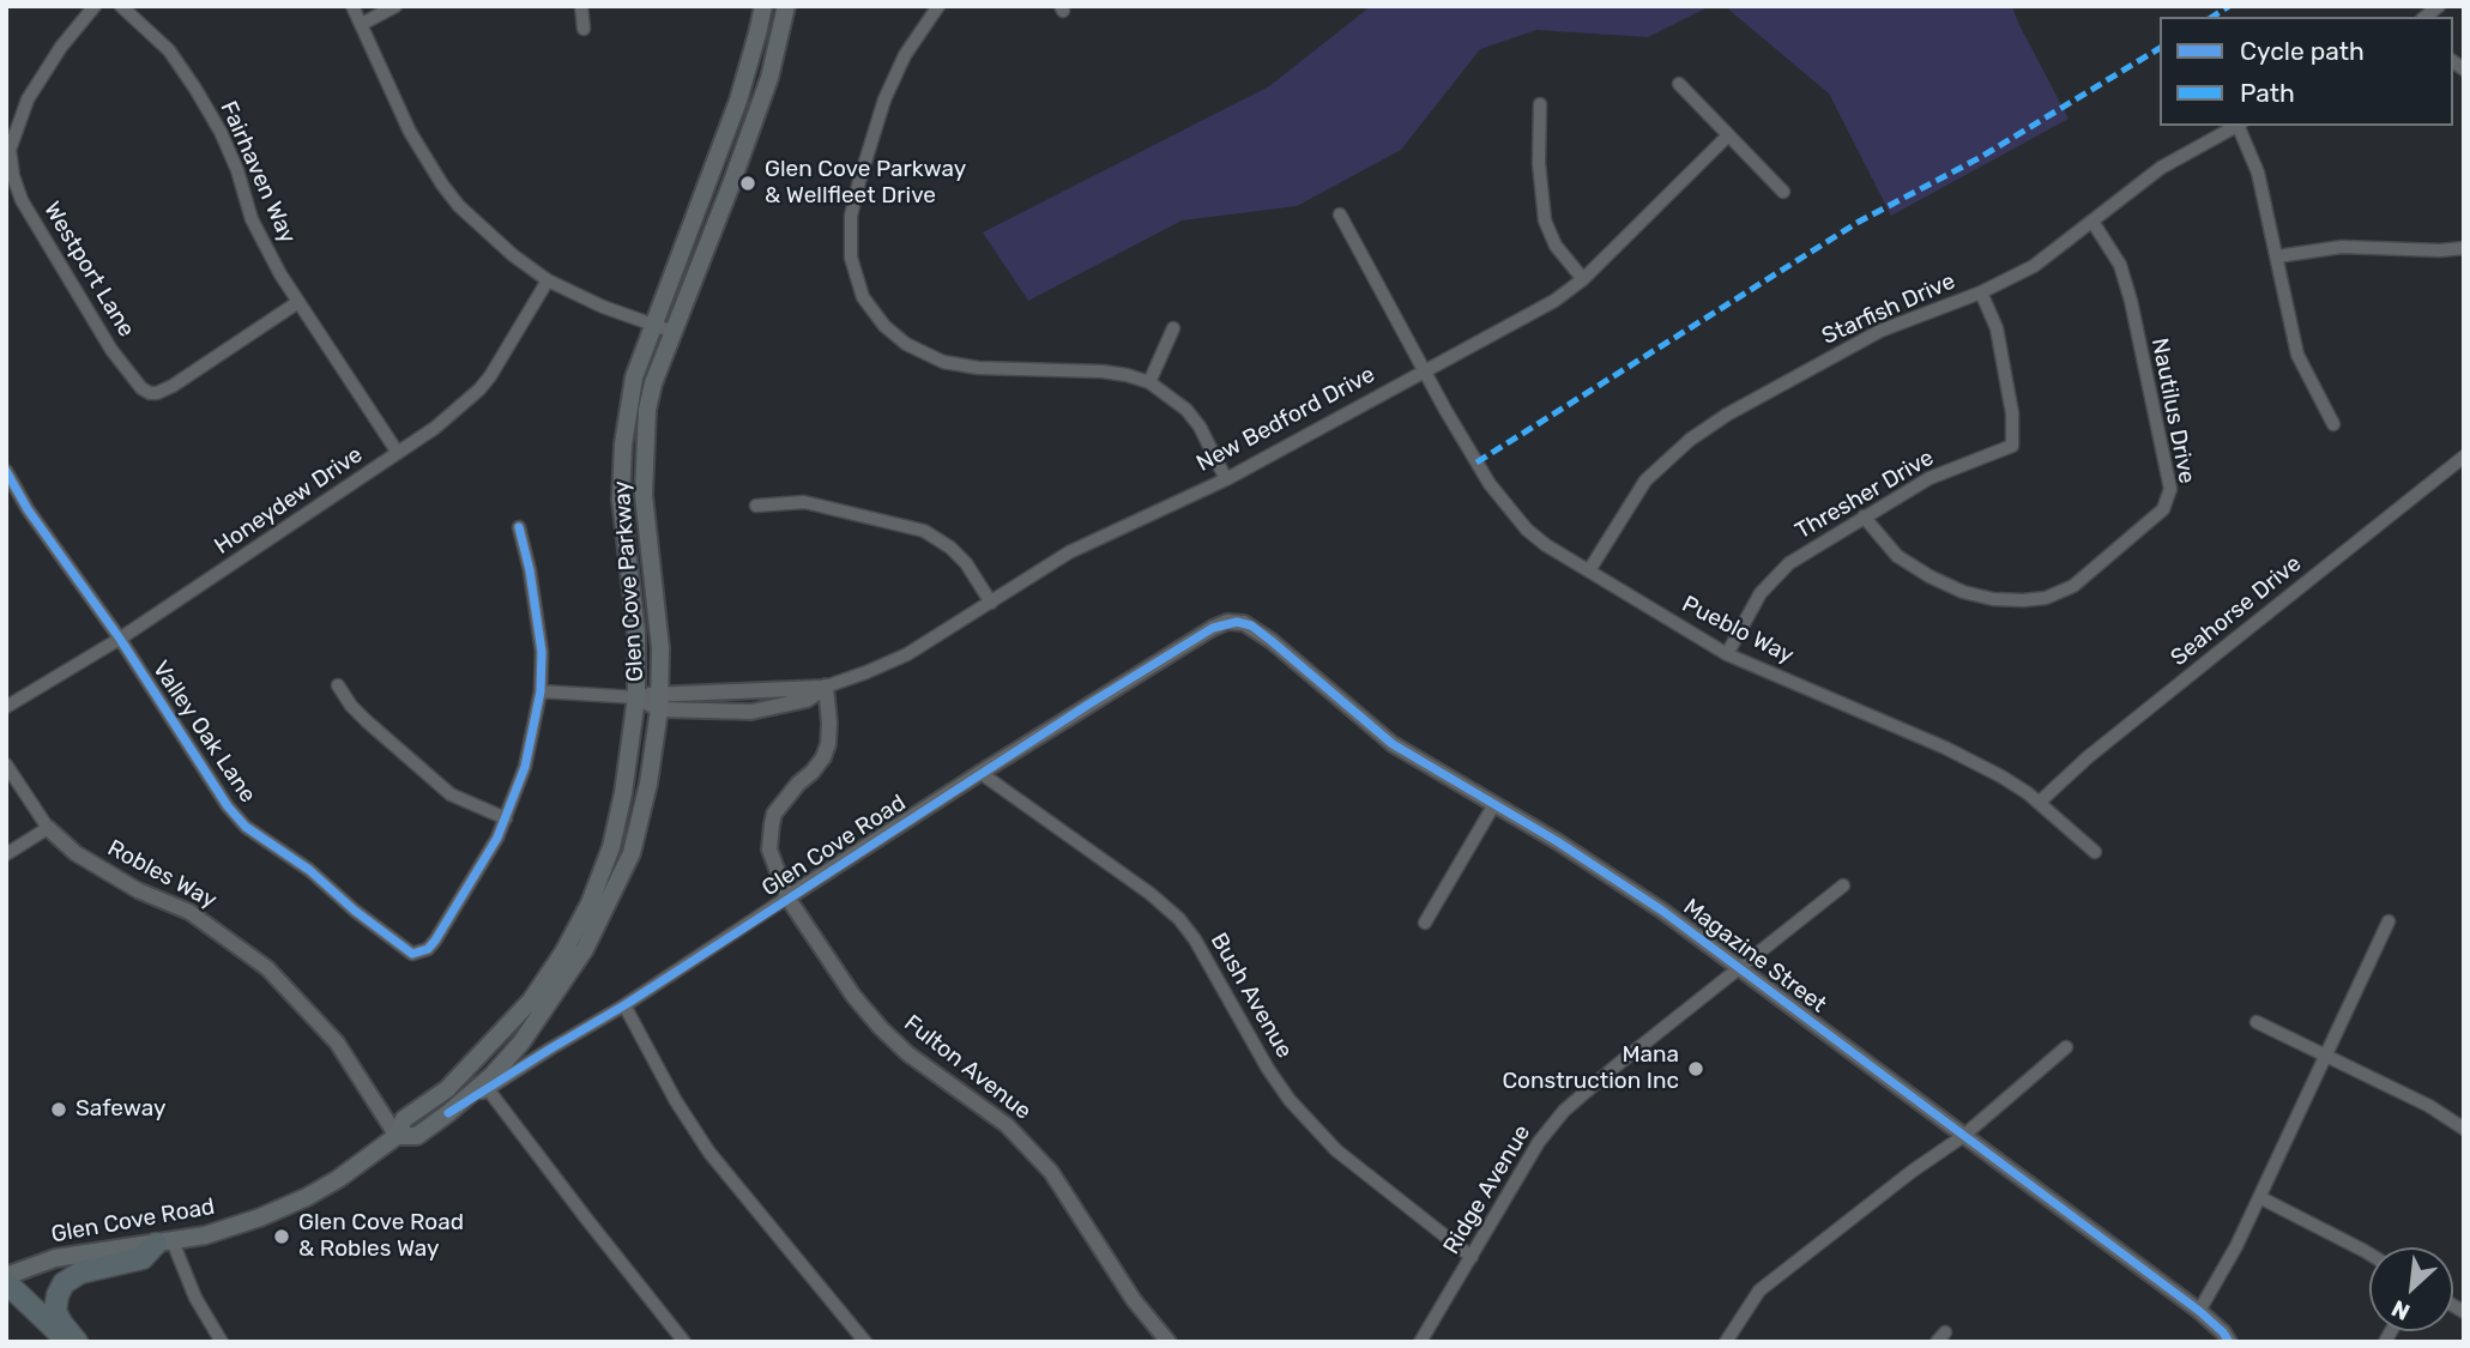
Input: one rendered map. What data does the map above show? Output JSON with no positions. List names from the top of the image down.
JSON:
{
  "streets": {
    "main road": ["Glen Cove Parkway", "Glen Cove Road"],
    "street": [
      "Fairhaven Way",
      "Westport Lane",
      "Starfish Drive",
      "Nautilus Drive",
      "New Bedford Drive",
      "Thresher Drive",
      "Honeydew Drive",
      "Seahorse Drive",
      "Pueblo Way",
      "Valley Oak Lane",
      "Robles Way",
      "Magazine Street",
      "Bush Avenue",
      "Fulton Avenue",
      "Ridge Avenue"
    ]
  },
  "crossings": [
    ["Fairhaven Way", "Westport Lane"],
    ["Fairhaven Way", "Honeydew Drive"],
    ["Starfish Drive", "Nautilus Drive"],
    ["Starfish Drive", "Thresher Drive"],
    ["Starfish Drive", "Pueblo Way"],
    ["Nautilus Drive", "Thresher Drive"],
    ["New Bedford Drive", "Glen Cove Parkway"],
    ["New Bedford Drive", "Pueblo Way"],
    ["New Bedford Drive", "Valley Oak Lane"],
    ["New Bedford Drive", "Fulton Avenue"],
    ["Thresher Drive", "Pueblo Way"],
    ["Honeydew Drive", "Valley Oak Lane"],
    ["Glen Cove Parkway", "Glen Cove Road"],
    ["Seahorse Drive", "Pueblo Way"],
    ["Glen Cove Road", "Robles Way"],
    ["Glen Cove Road", "Magazine Street"],
    ["Glen Cove Road", "Bush Avenue"],
    ["Glen Cove Road", "Fulton Avenue"],
    ["Magazine Street", "Ridge Avenue"],
    ["Bush Avenue", "Ridge Avenue"]
  ],
  "places": [
    "Glen Cove Parkway & Wellfleet Drive",
    "Mana Construction Inc",
    "Safeway",
    "Glen Cove Road & Robles Way"
  ],
  "legend": ["Cycle path", "Path"],
  "north": "bottom left"
}
